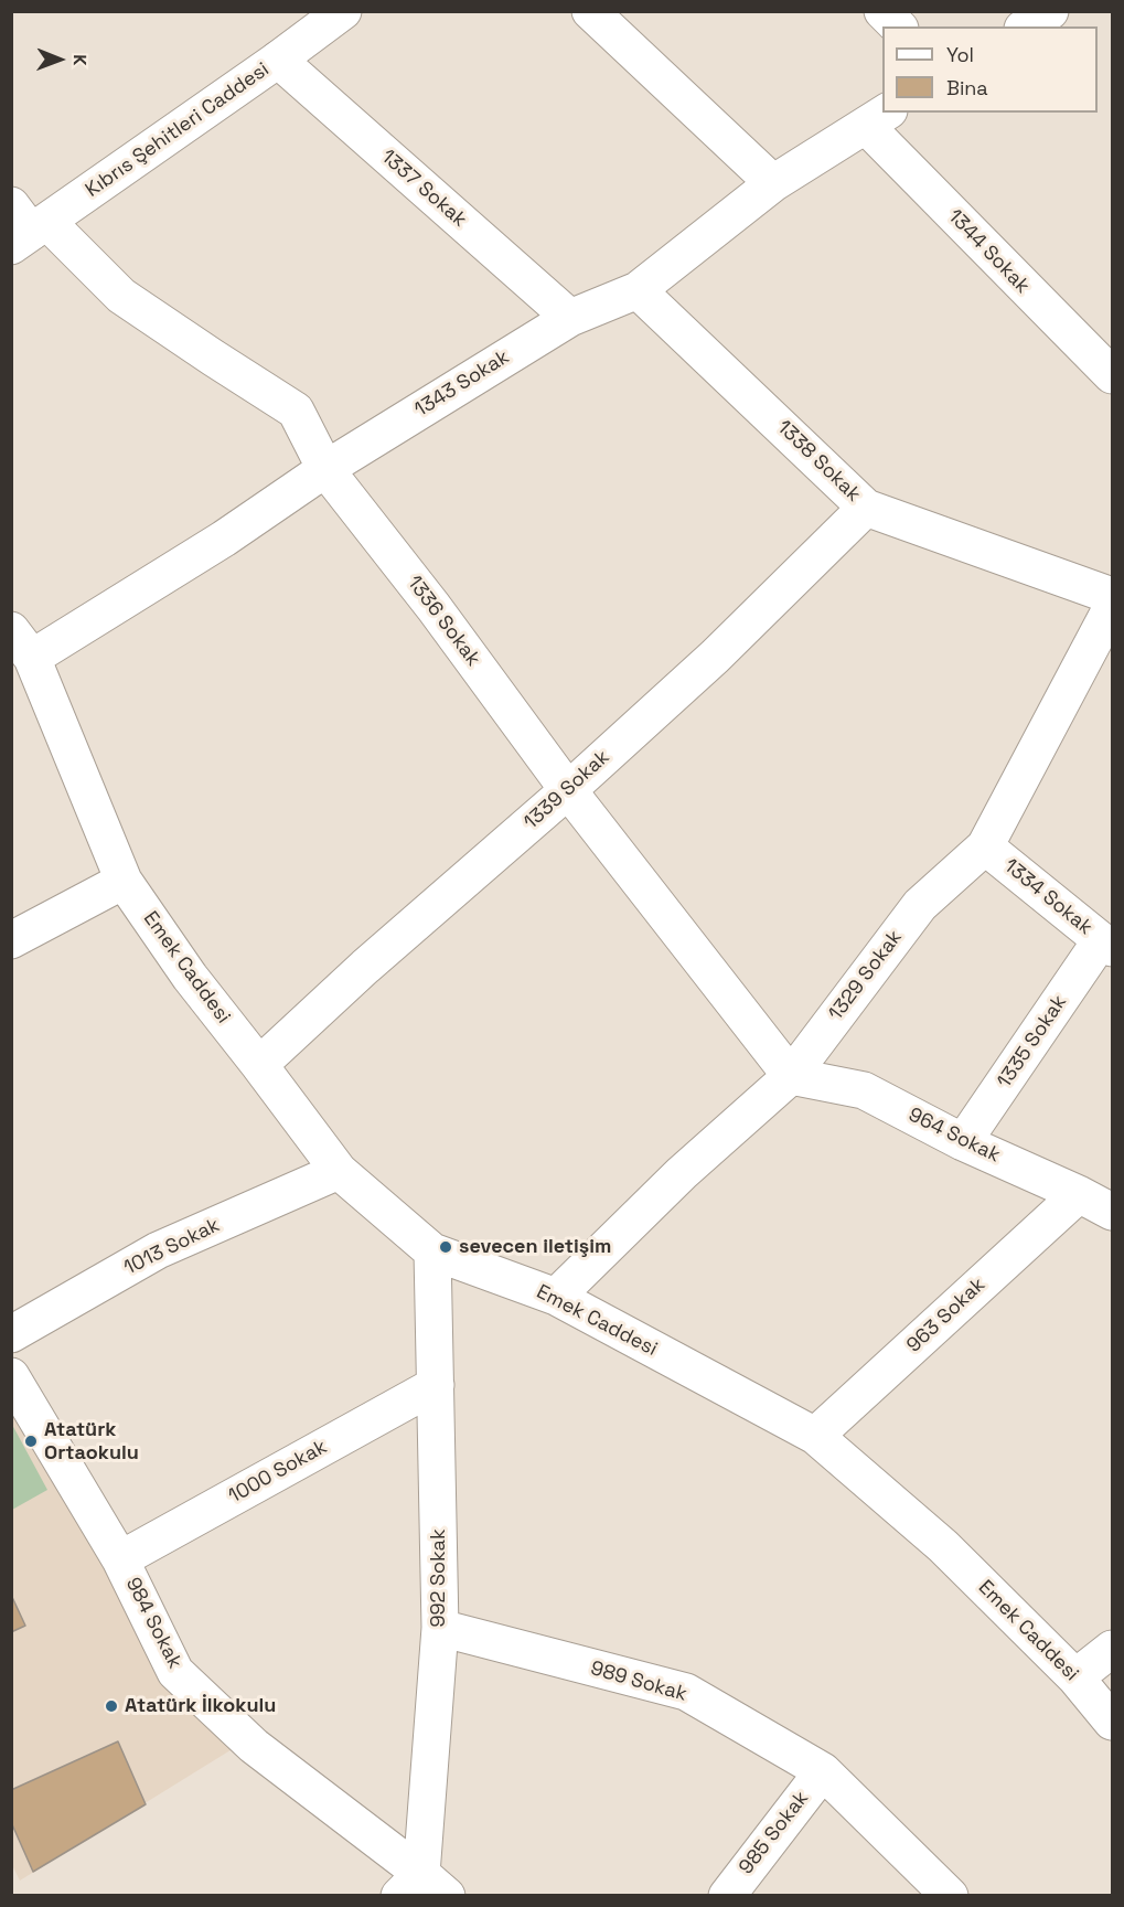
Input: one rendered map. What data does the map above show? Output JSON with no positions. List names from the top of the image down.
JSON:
{
  "streets": {
    "street": [
      "Kıbrıs Şehitleri Caddesi",
      "1337 Sokak",
      "1344 Sokak",
      "1343 Sokak",
      "1338 Sokak",
      "1336 Sokak",
      "1339 Sokak",
      "1334 Sokak",
      "Emek Caddesi",
      "1329 Sokak",
      "1335 Sokak",
      "964 Sokak",
      "1013 Sokak",
      "963 Sokak",
      "1000 Sokak",
      "992 Sokak",
      "984 Sokak",
      "989 Sokak",
      "985 Sokak"
    ]
  },
  "crossings": [
    ["Kıbrıs Şehitleri Caddesi", "1337 Sokak"],
    ["Kıbrıs Şehitleri Caddesi", "1336 Sokak"],
    ["1337 Sokak", "1343 Sokak"],
    ["1344 Sokak", "1343 Sokak"],
    ["1343 Sokak", "1338 Sokak"],
    ["1343 Sokak", "1336 Sokak"],
    ["1343 Sokak", "Emek Caddesi"],
    ["1338 Sokak", "1339 Sokak"],
    ["1336 Sokak", "1339 Sokak"],
    ["1336 Sokak", "1329 Sokak"],
    ["1336 Sokak", "964 Sokak"],
    ["1339 Sokak", "Emek Caddesi"],
    ["1334 Sokak", "1329 Sokak"],
    ["1334 Sokak", "1335 Sokak"],
    ["Emek Caddesi", "1329 Sokak"],
    ["Emek Caddesi", "1013 Sokak"],
    ["Emek Caddesi", "963 Sokak"],
    ["Emek Caddesi", "992 Sokak"],
    ["1329 Sokak", "964 Sokak"],
    ["1335 Sokak", "964 Sokak"],
    ["964 Sokak", "963 Sokak"],
    ["1000 Sokak", "992 Sokak"],
    ["1000 Sokak", "984 Sokak"],
    ["992 Sokak", "984 Sokak"],
    ["992 Sokak", "989 Sokak"],
    ["989 Sokak", "985 Sokak"]
  ],
  "places": ["sevecen iletişim", "Atatürk Ortaokulu", "Atatürk İlkokulu"],
  "legend": ["Yol", "Bina"],
  "north": "right"
}
